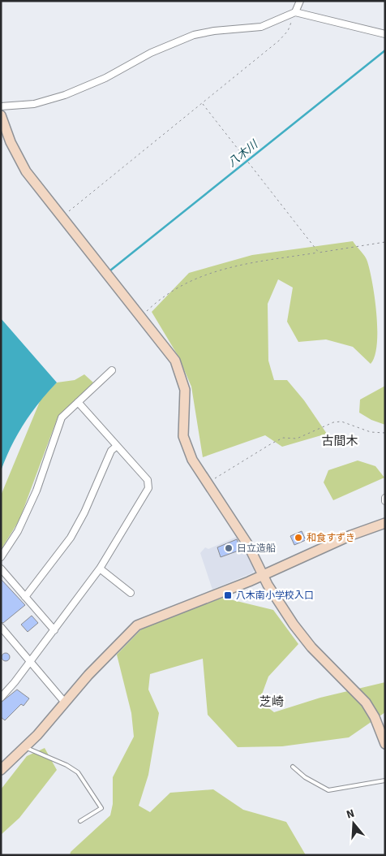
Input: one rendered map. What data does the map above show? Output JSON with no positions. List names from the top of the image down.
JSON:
{
  "districts": ["古間木", "芝崎"],
  "water": ["八木川"],
  "places": {
    "other": ["和食すずき", "日立造船"],
    "transit": ["八木南小学校入口"]
  },
  "north": "top"
}
